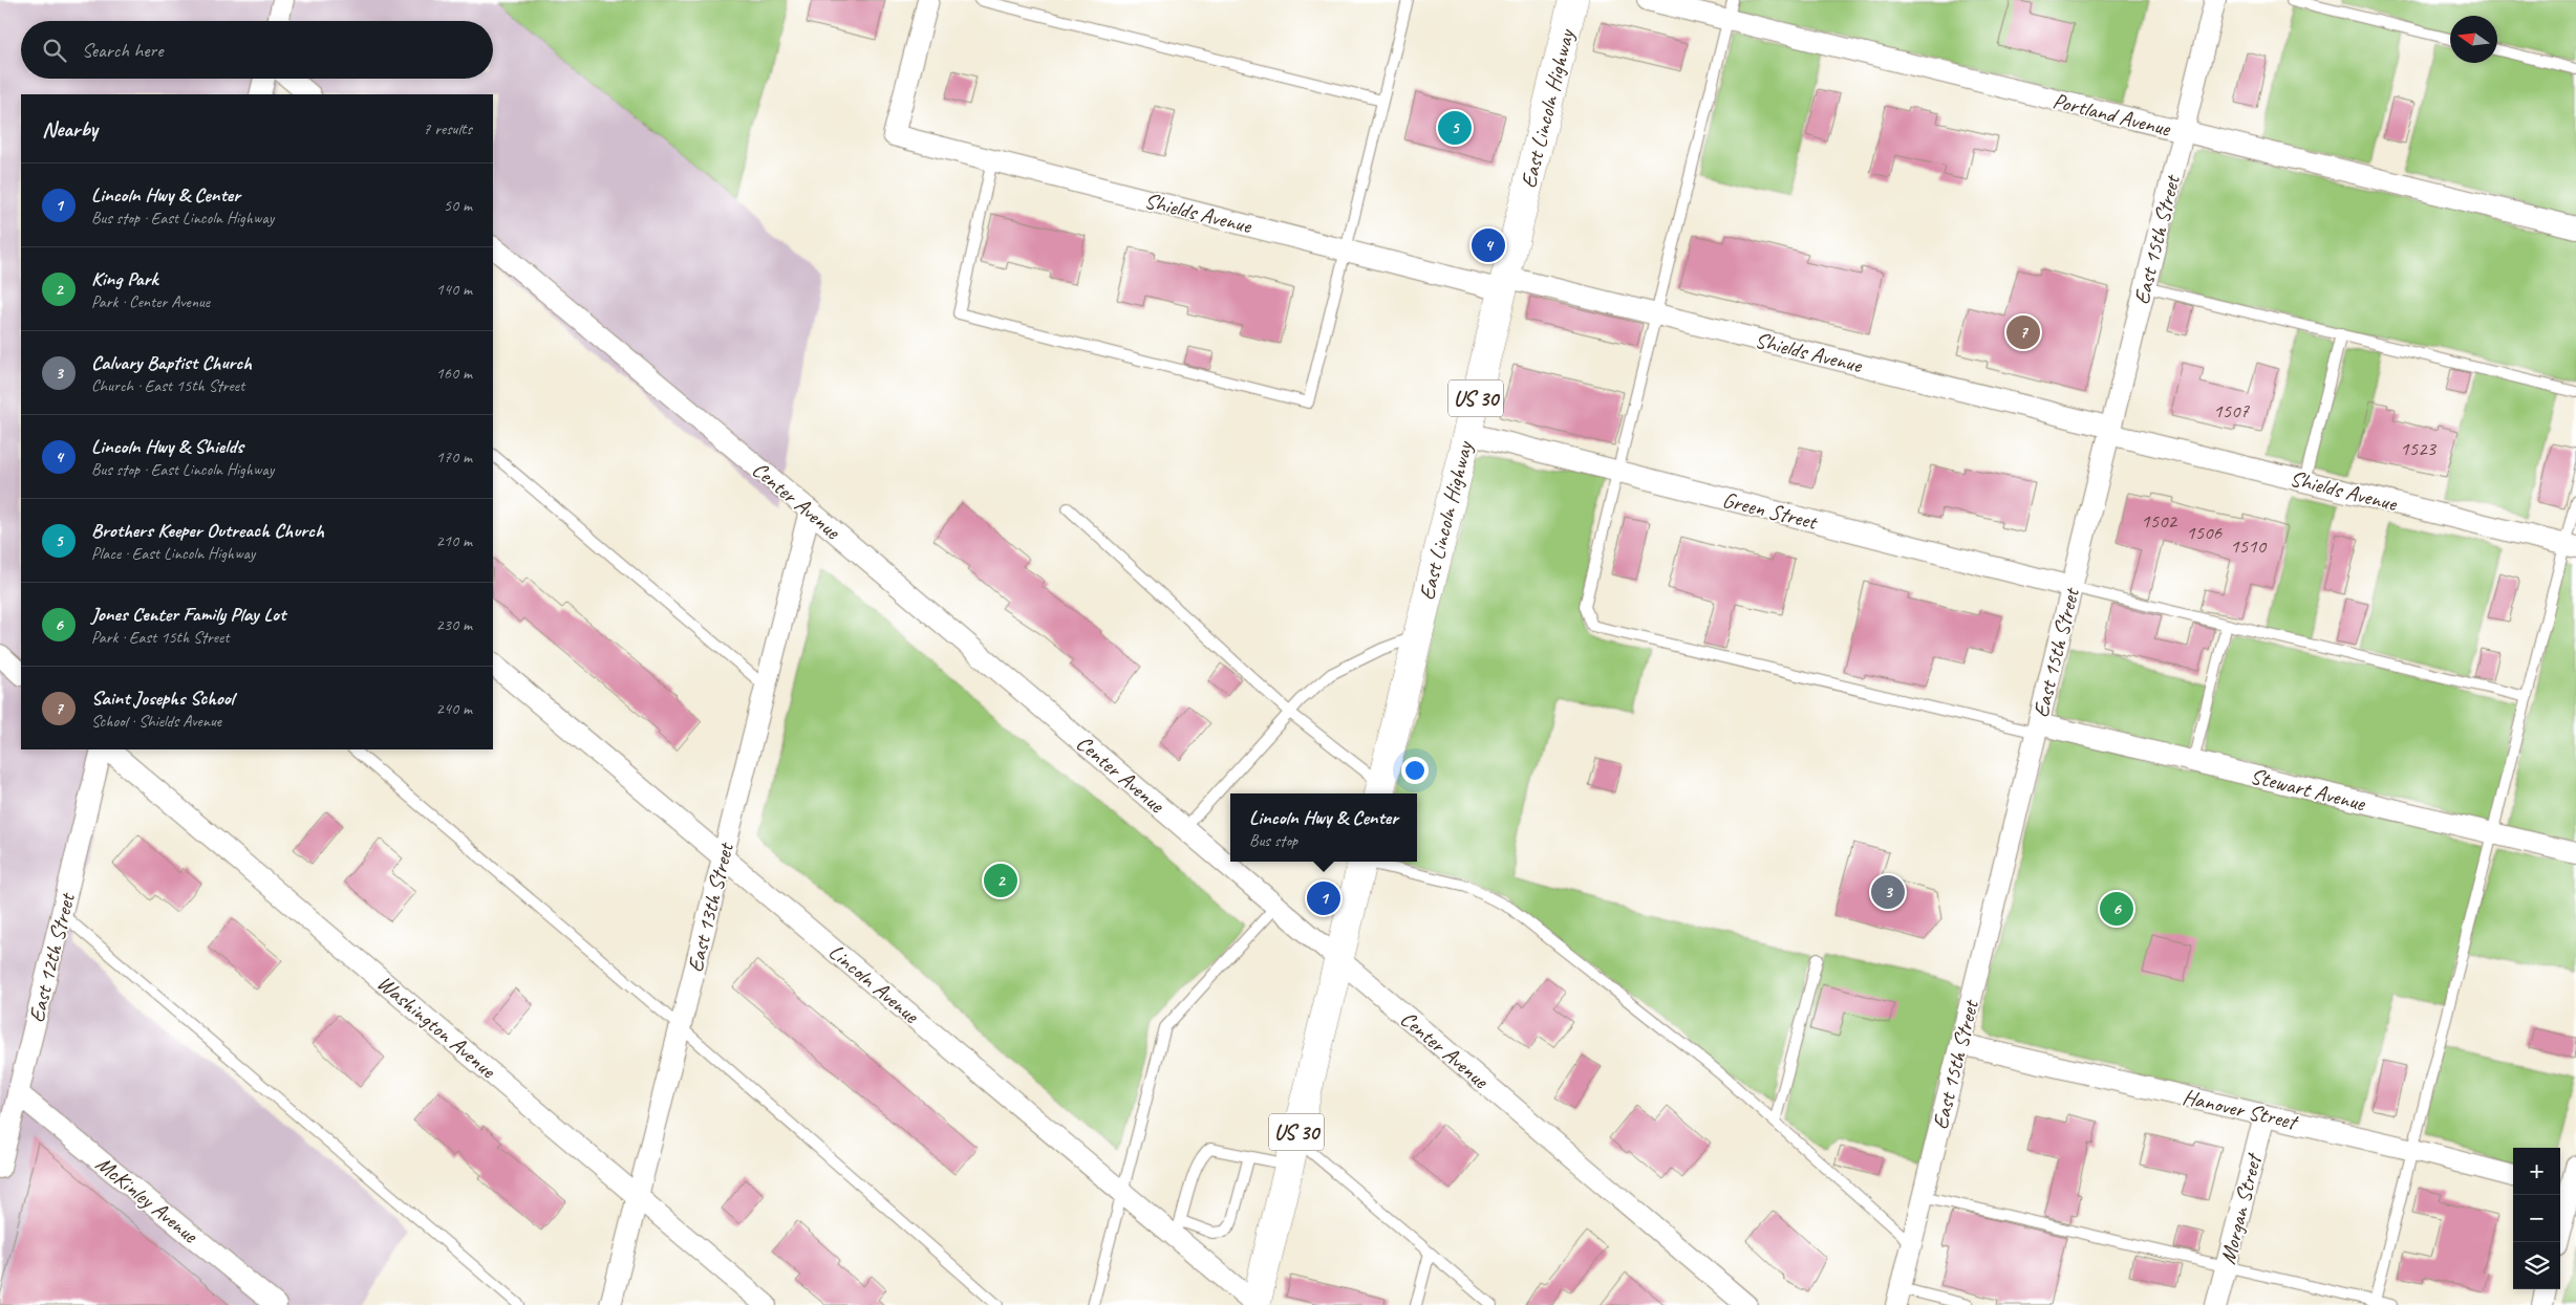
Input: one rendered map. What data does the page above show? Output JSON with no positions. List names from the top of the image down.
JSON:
{
  "streets": {
    "main road": ["East Lincoln Highway", "US 30"],
    "street": [
      "Portland Avenue",
      "Shields Avenue",
      "East 15th Street",
      "Center Avenue",
      "Green Street",
      "Stewart Avenue",
      "East 13th Street",
      "East 12th Street",
      "Lincoln Avenue",
      "Washington Avenue",
      "Hanover Street",
      "McKinley Avenue",
      "Morgan Street"
    ]
  },
  "crossings": [
    ["East Lincoln Highway", "Shields Avenue"],
    ["East Lincoln Highway", "Green Street"],
    ["Portland Avenue", "East 15th Street"],
    ["Shields Avenue", "East 15th Street"],
    ["East 15th Street", "Green Street"],
    ["East 15th Street", "Stewart Avenue"],
    ["East 15th Street", "Hanover Street"],
    ["US 30", "Center Avenue"],
    ["US 30", "Lincoln Avenue"],
    ["Center Avenue", "East 13th Street"],
    ["East 13th Street", "Lincoln Avenue"],
    ["East 13th Street", "Washington Avenue"],
    ["East 12th Street", "McKinley Avenue"],
    ["Hanover Street", "Morgan Street"]
  ],
  "house_numbers": [
    "1507",
    "1523",
    "1502",
    "1506",
    "1510"
  ],
  "north": "left",
  "page": {
    "search": "Search here",
    "heading": ["Nearby", "7 results"],
    "pins": [
      "5",
      "4",
      "7",
      "2",
      "3",
      "1",
      "6"
    ],
    "list": [
      {
        "mark": "1",
        "name": "Lincoln Hwy & Center",
        "note": "Bus stop · East Lincoln Highway",
        "value": "50 m"
      },
      {
        "mark": "2",
        "name": "King Park",
        "note": "Park · Center Avenue",
        "value": "140 m"
      },
      {
        "mark": "3",
        "name": "Calvary Baptist Church",
        "note": "Church · East 15th Street",
        "value": "160 m"
      },
      {
        "mark": "4",
        "name": "Lincoln Hwy & Shields",
        "note": "Bus stop · East Lincoln Highway",
        "value": "170 m"
      },
      {
        "mark": "5",
        "name": "Brothers Keeper Outreach Church",
        "note": "Place · East Lincoln Highway",
        "value": "210 m"
      },
      {
        "mark": "6",
        "name": "Jones Center Family Play Lot",
        "note": "Park · East 15th Street",
        "value": "230 m"
      },
      {
        "mark": "7",
        "name": "Saint Josephs School",
        "note": "School · Shields Avenue",
        "value": "240 m"
      }
    ],
    "popup": ["Lincoln Hwy & Center", "Bus stop"],
    "map_buttons": ["+", "−"]
  }
}
